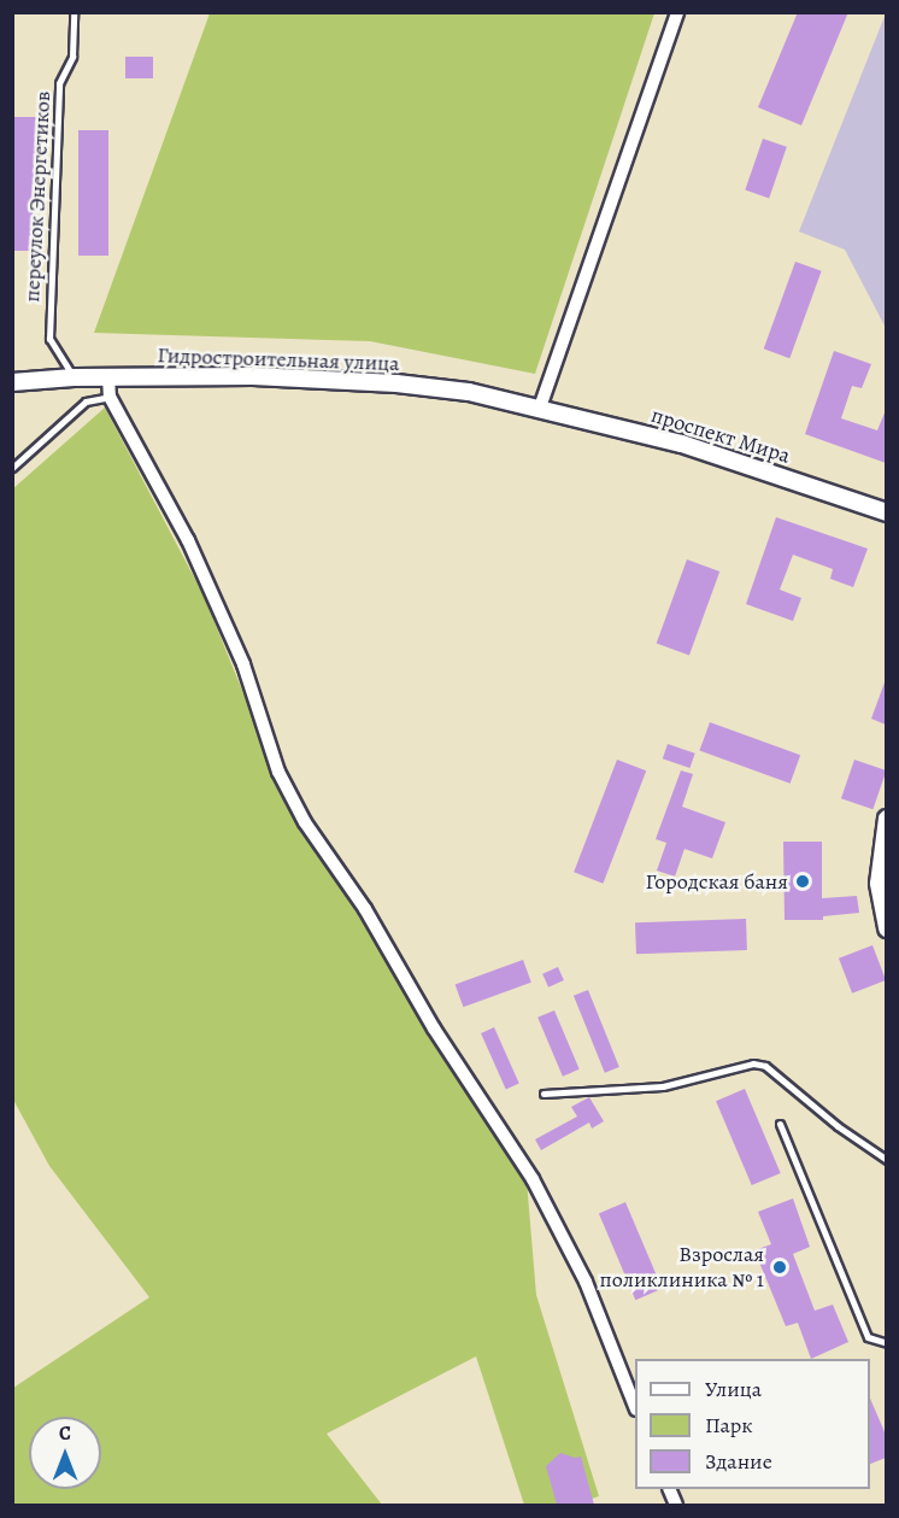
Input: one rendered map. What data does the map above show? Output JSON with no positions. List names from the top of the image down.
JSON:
{
  "streets": {
    "street": ["Гидростроительная улица", "проспект Мира"],
    "lane": ["переулок Энергетиков"]
  },
  "crossings": [
    ["переулок Энергетиков", "Гидростроительная улица"],
    ["Гидростроительная улица", "проспект Мира"]
  ],
  "places": ["Городская баня", "Взрослая поликлиника № 1"],
  "legend": ["Улица", "Парк", "Здание"],
  "north": "top"
}
